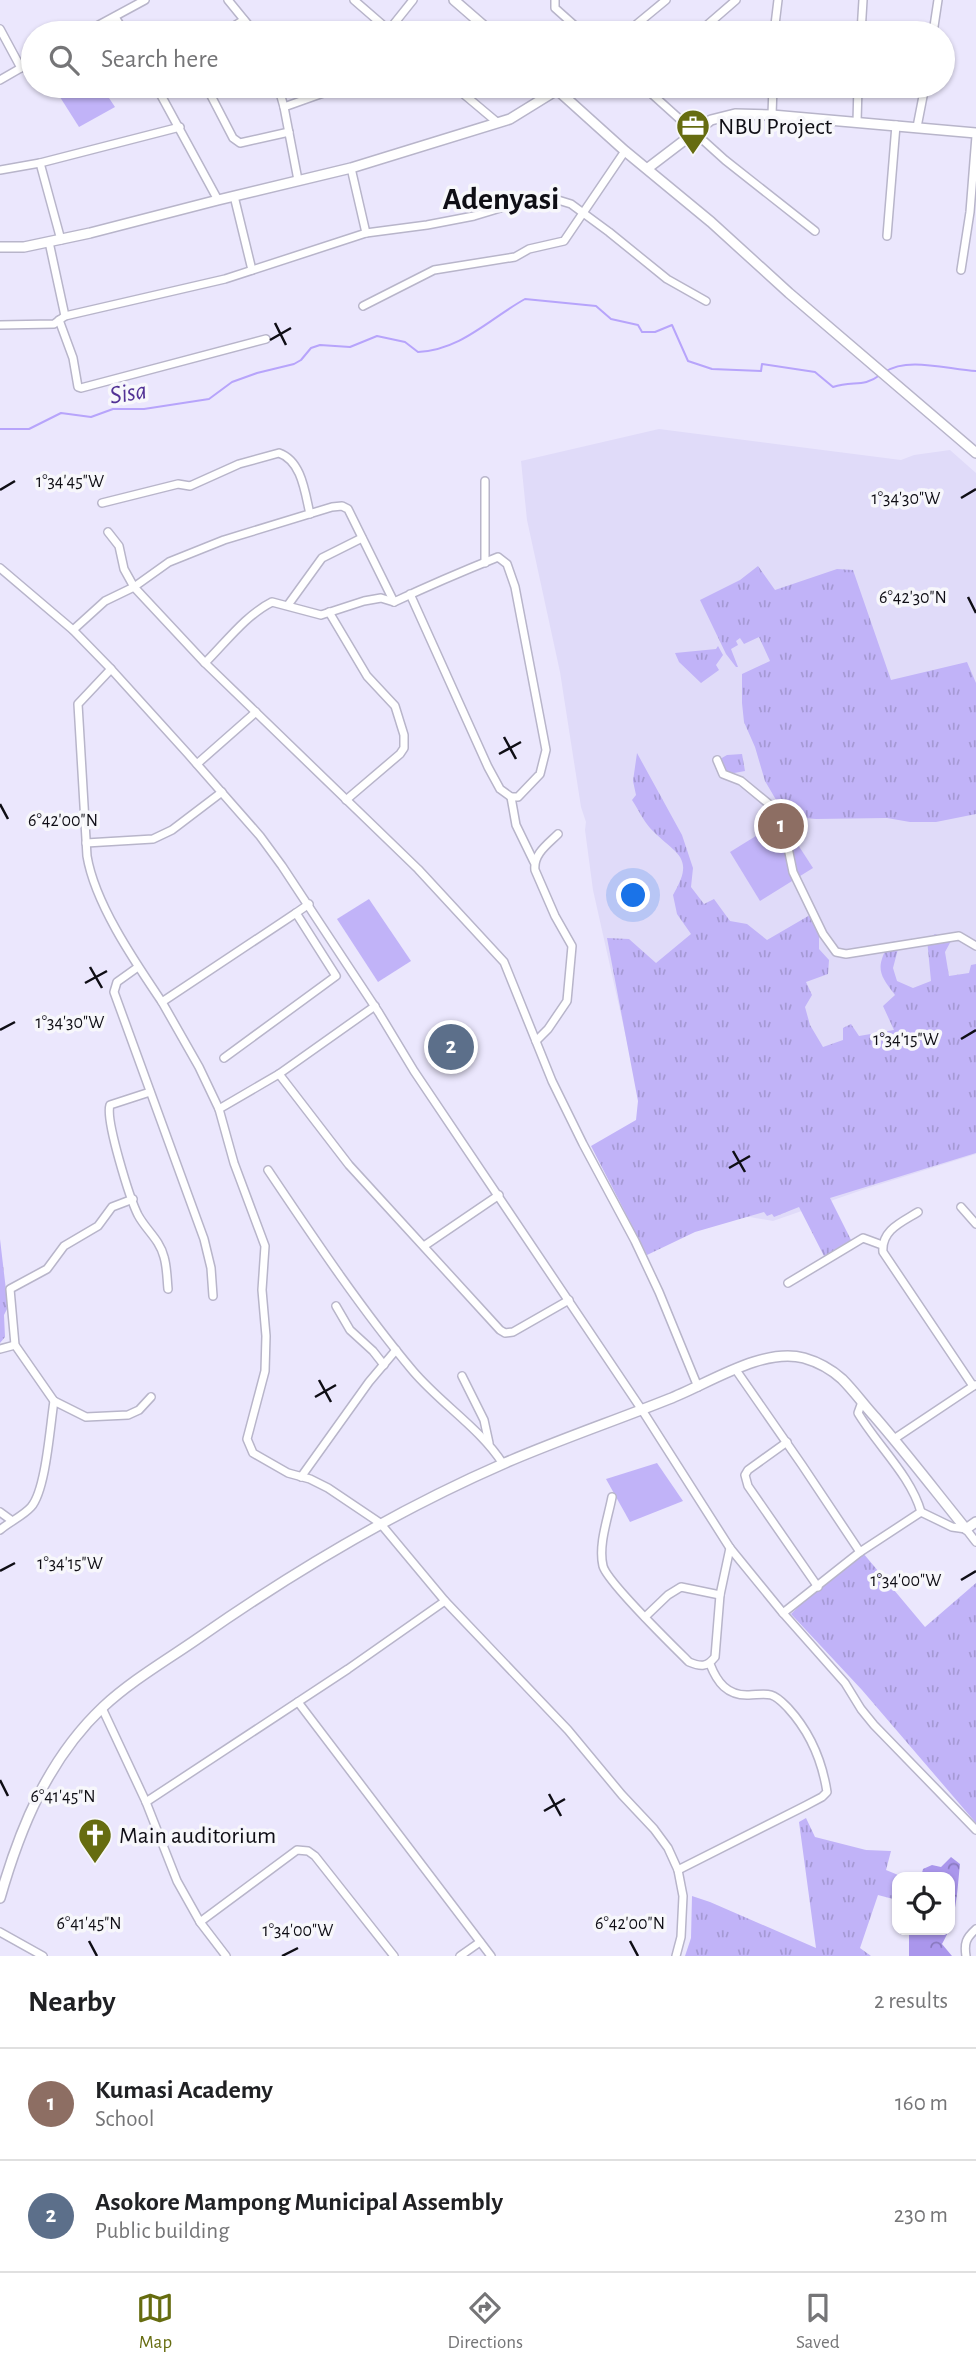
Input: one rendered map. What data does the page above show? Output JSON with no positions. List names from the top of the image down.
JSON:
{
  "districts": ["Adenyasi"],
  "water": ["Sisa"],
  "places": {
    "office": ["NBU Project"],
    "church": ["Main auditorium"]
  },
  "page": {
    "search": "Search here",
    "pins": ["1", "2"],
    "heading": ["Nearby", "2 results"],
    "list": [
      {
        "mark": "1",
        "name": "Kumasi Academy",
        "note": "School",
        "value": "160 m"
      },
      {
        "mark": "2",
        "name": "Asokore Mampong Municipal Assembly",
        "note": "Public building",
        "value": "230 m"
      }
    ],
    "nav": ["Map", "Directions", "Saved"]
  },
  "coordinates": [
    "1°34'45\"W",
    "1°34'30\"W",
    "6°42'30\"N",
    "6°42'00\"N",
    "1°34'15\"W",
    "1°34'00\"W",
    "6°41'45\"N"
  ]
}
